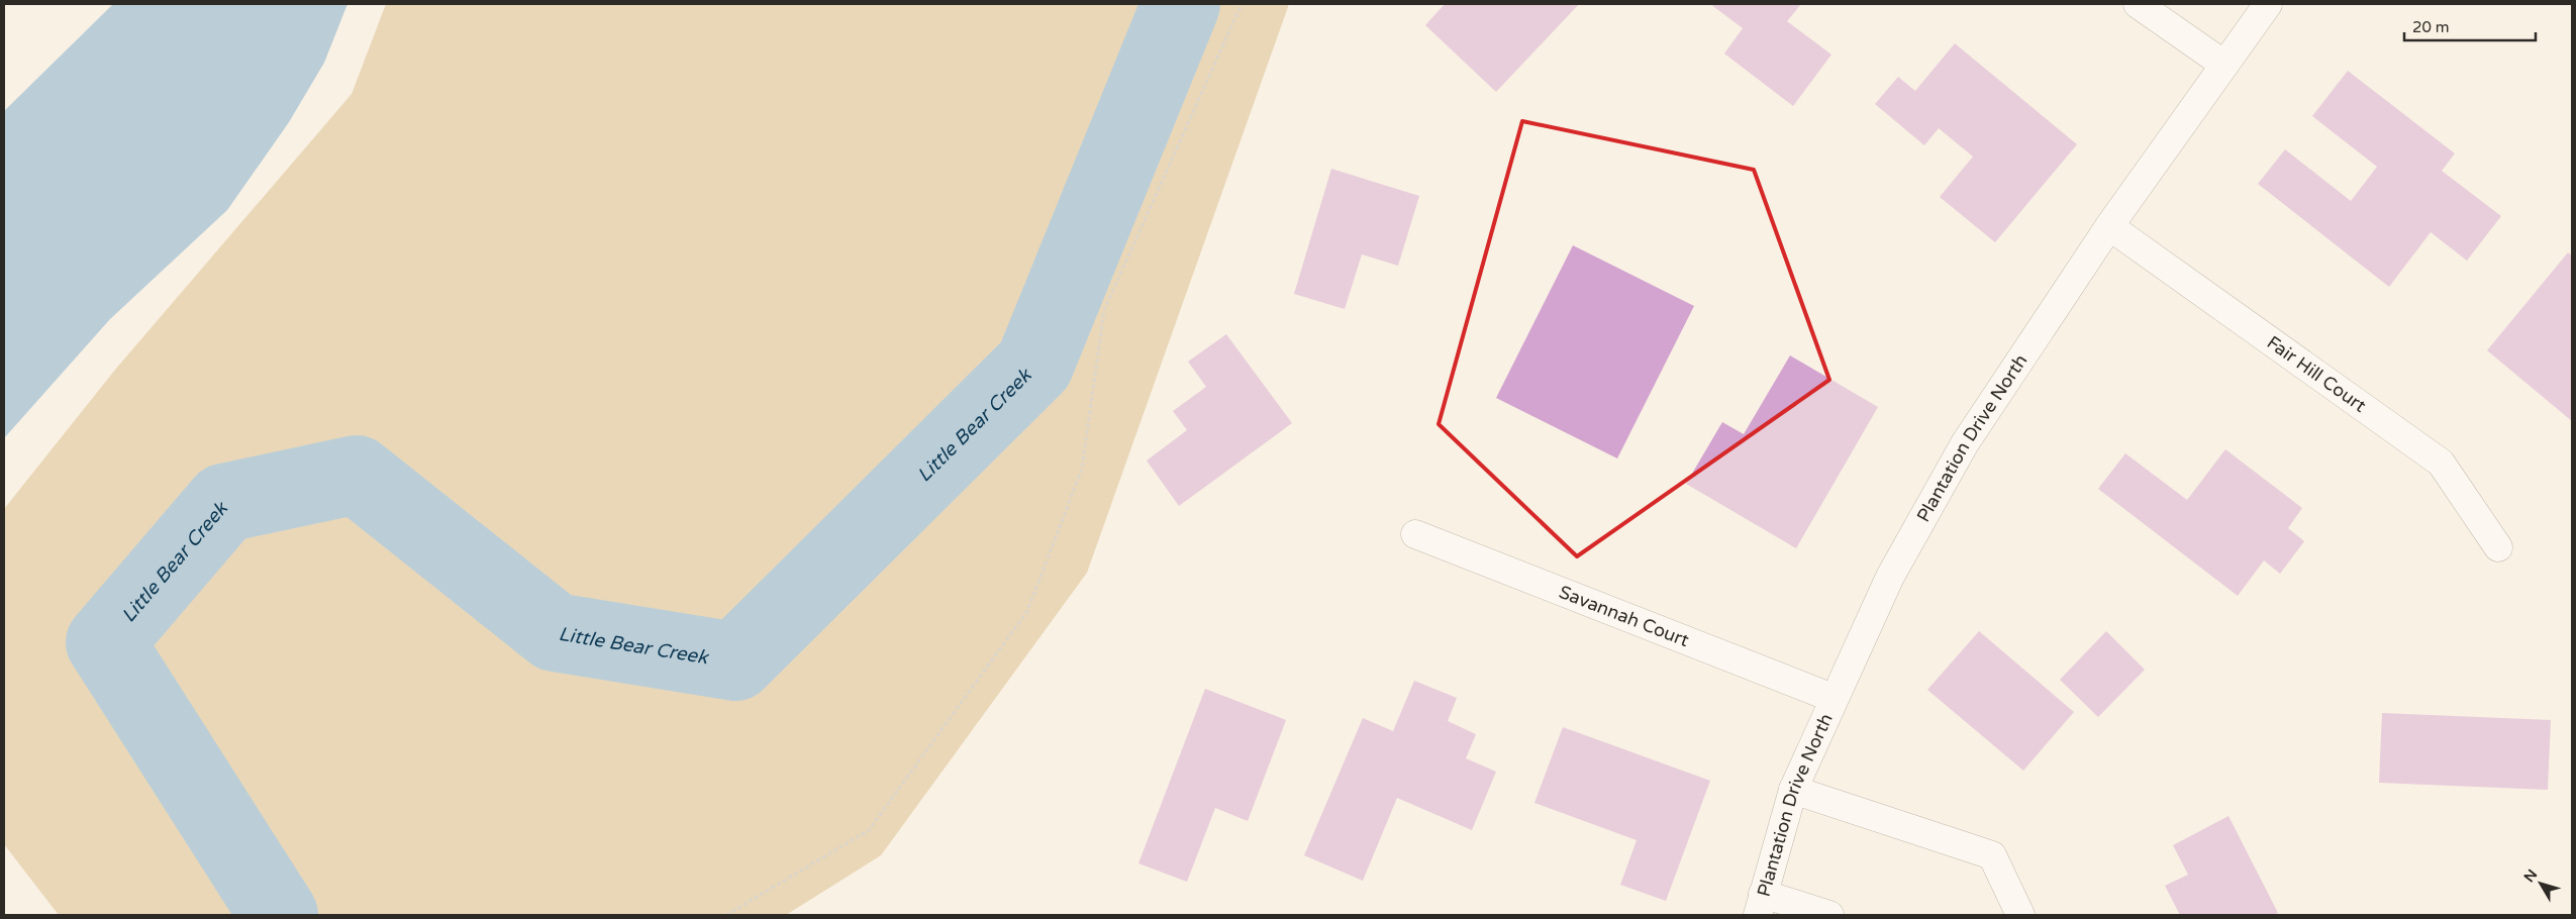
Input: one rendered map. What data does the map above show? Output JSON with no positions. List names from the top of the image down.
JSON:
{
  "streets": {
    "street": ["Fair Hill Court", "Plantation Drive North", "Savannah Court"]
  },
  "crossings": [
    ["Fair Hill Court", "Plantation Drive North"],
    ["Plantation Drive North", "Savannah Court"]
  ],
  "water": ["Little Bear Creek"],
  "scale_bar": "20 m",
  "north": "top left"
}
